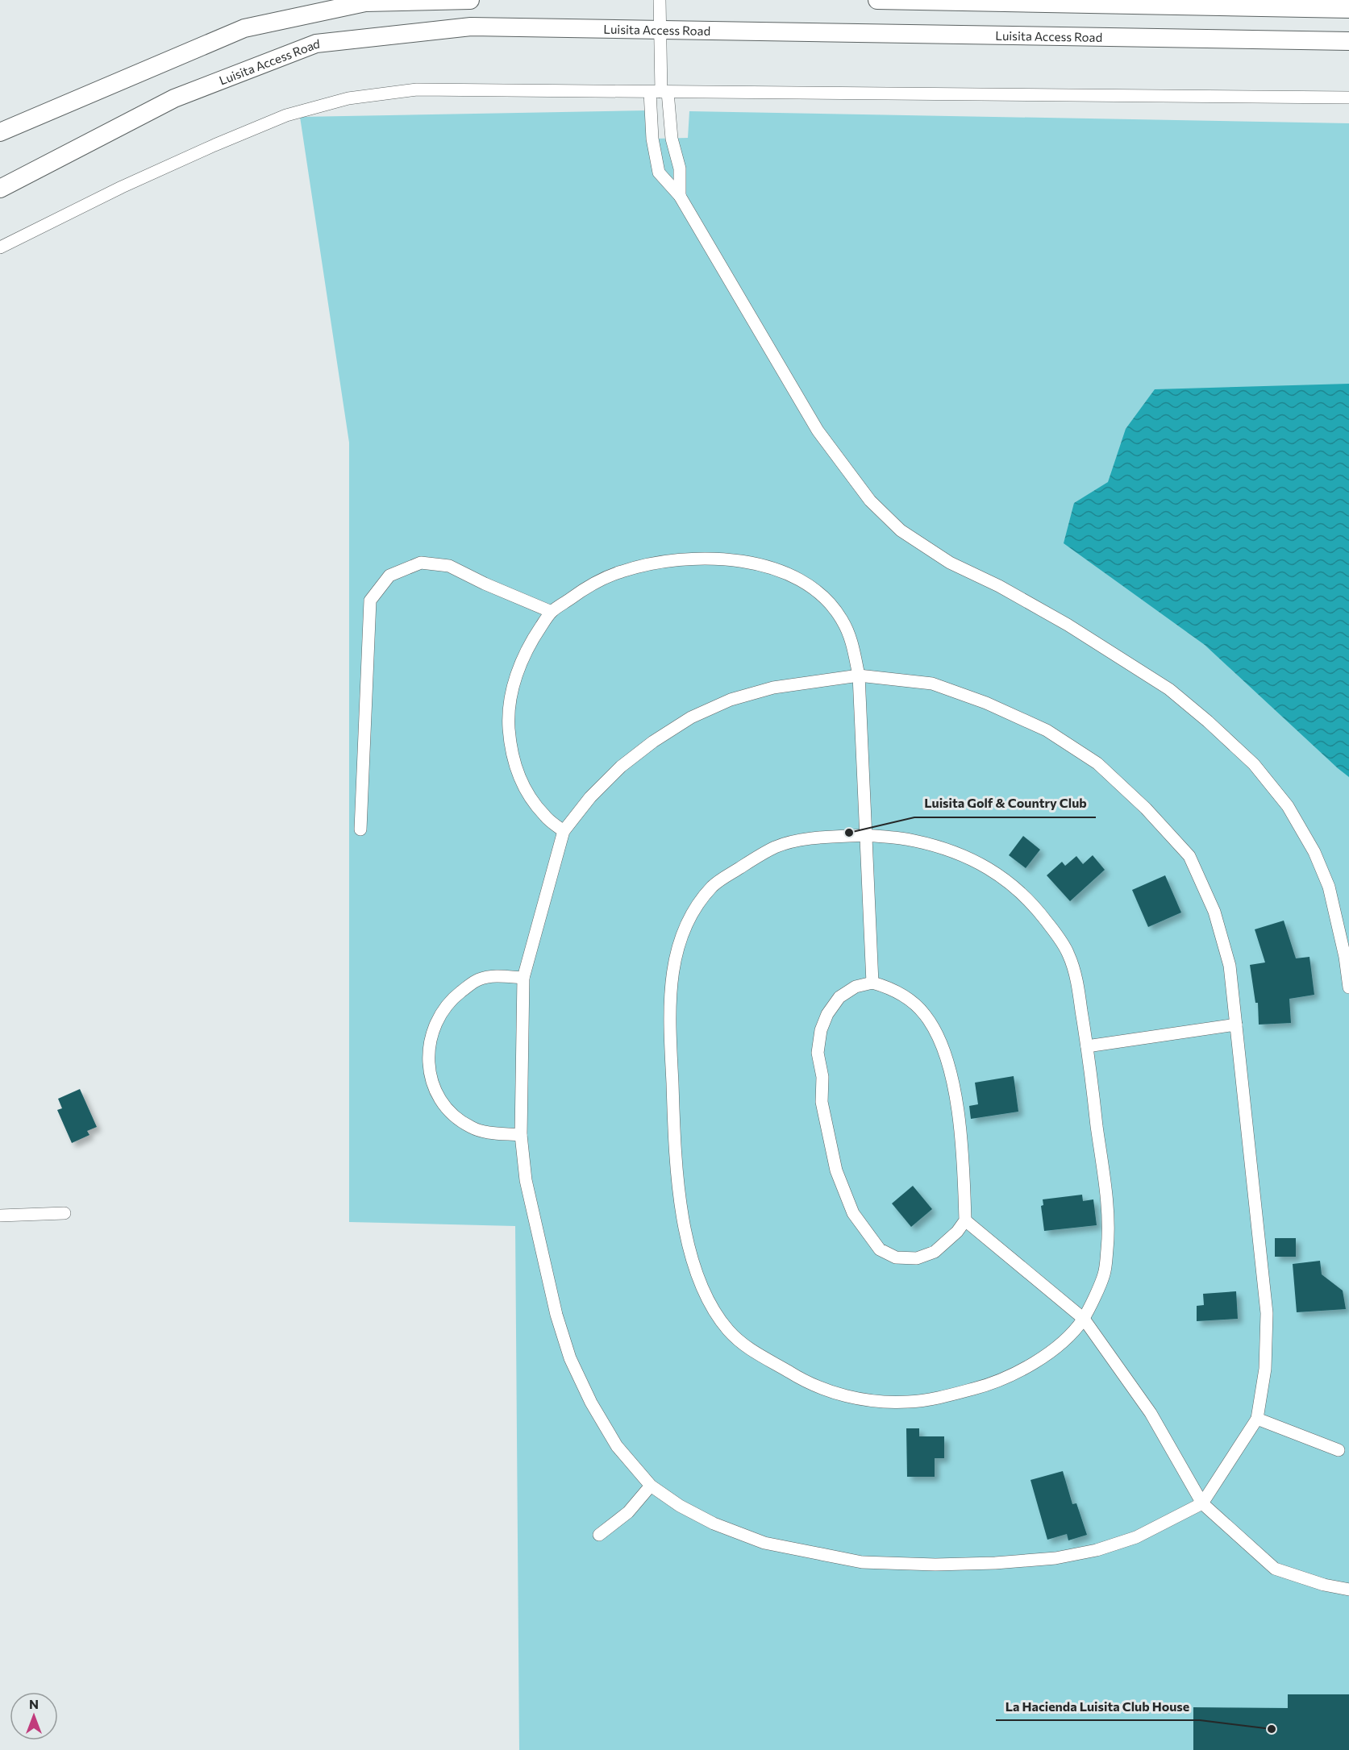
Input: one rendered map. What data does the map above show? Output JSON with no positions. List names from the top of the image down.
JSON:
{
  "streets": {
    "main road": ["Luisita Access Road"]
  },
  "places": ["Luisita Golf & Country Club", "La Hacienda Luisita Club House"],
  "north": "top"
}
